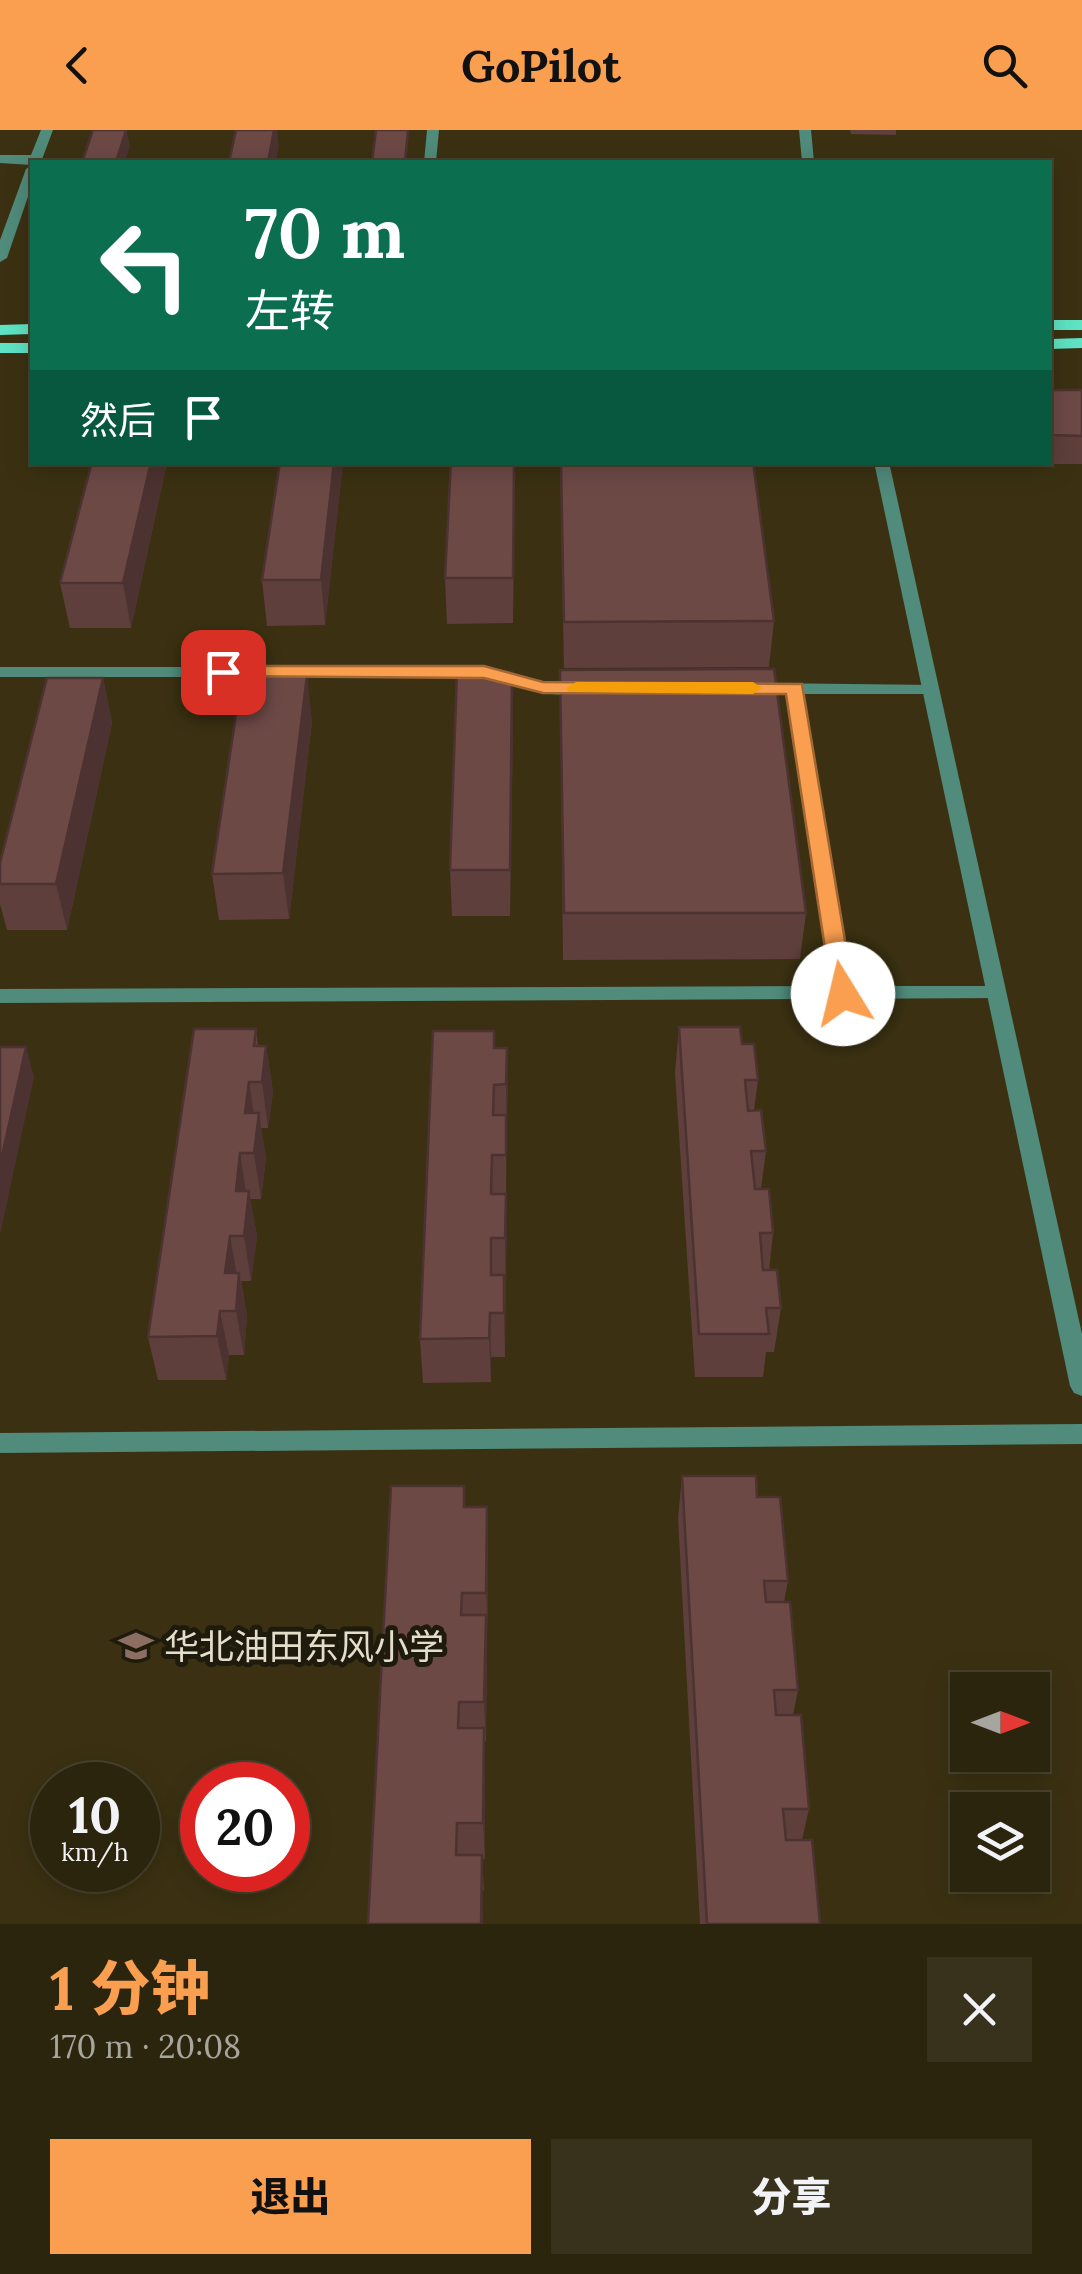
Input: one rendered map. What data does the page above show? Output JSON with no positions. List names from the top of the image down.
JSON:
{
  "places": {
    "school or university": ["华北油田东风小学"]
  },
  "north": "right",
  "page": {
    "header": "GoPilot",
    "turn": ["70 m", "左转"],
    "then": "然后",
    "speed": "10 km/h",
    "limit": "20",
    "heading": ["1 分钟", "170 m · 20:08"],
    "buttons": ["退出", "分享"]
  }
}
